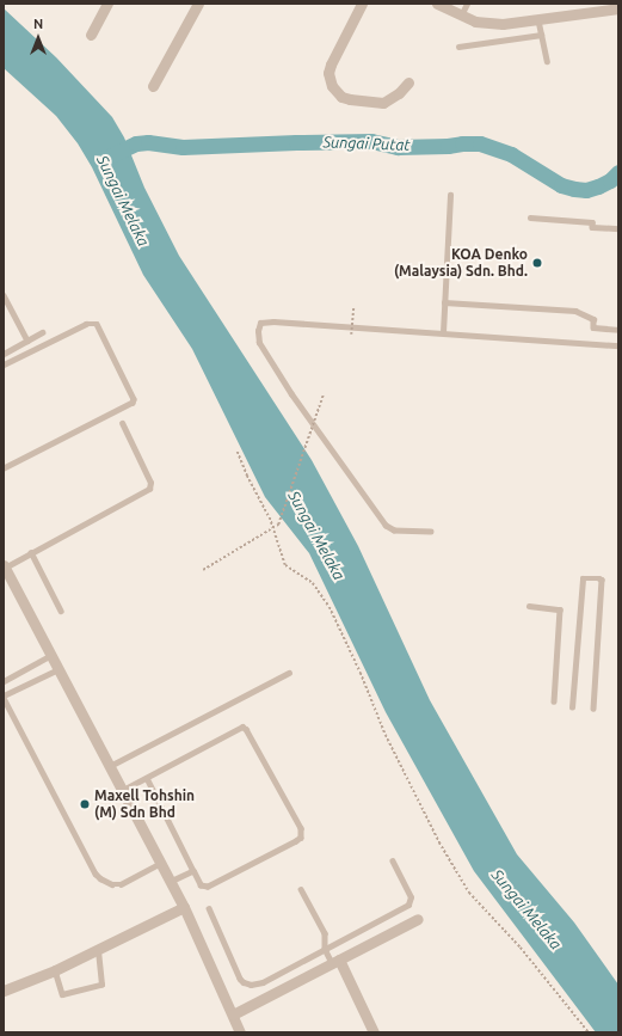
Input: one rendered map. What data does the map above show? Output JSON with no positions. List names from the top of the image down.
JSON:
{
  "water": ["Sungai Putat", "Sungai Melaka"],
  "places": ["KOA Denko (Malaysia) Sdn. Bhd.", "Maxell Tohshin (M) Sdn Bhd"],
  "north": "top"
}
